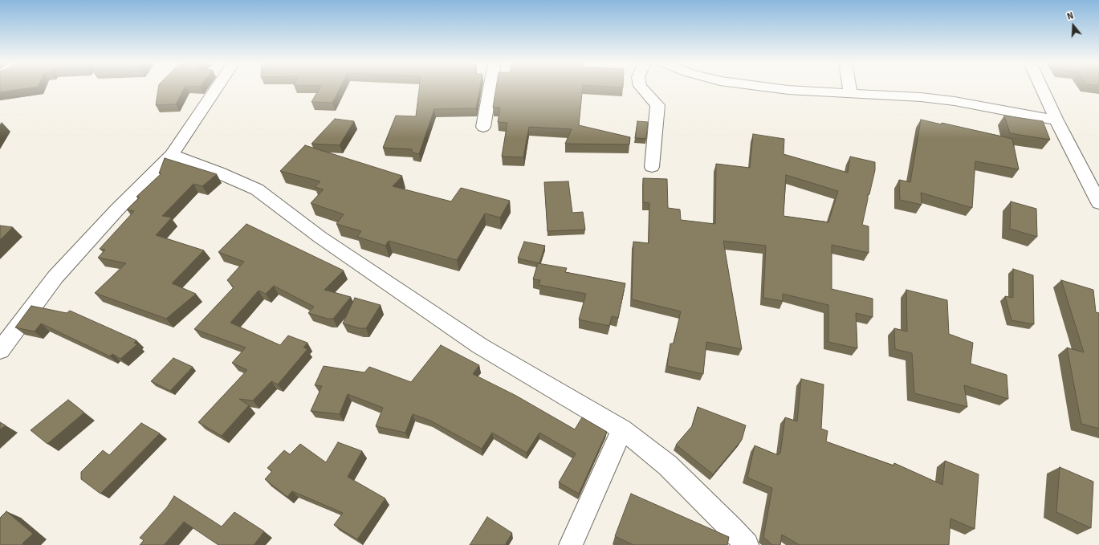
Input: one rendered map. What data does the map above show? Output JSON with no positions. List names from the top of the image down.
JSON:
{
  "north": "top"
}
